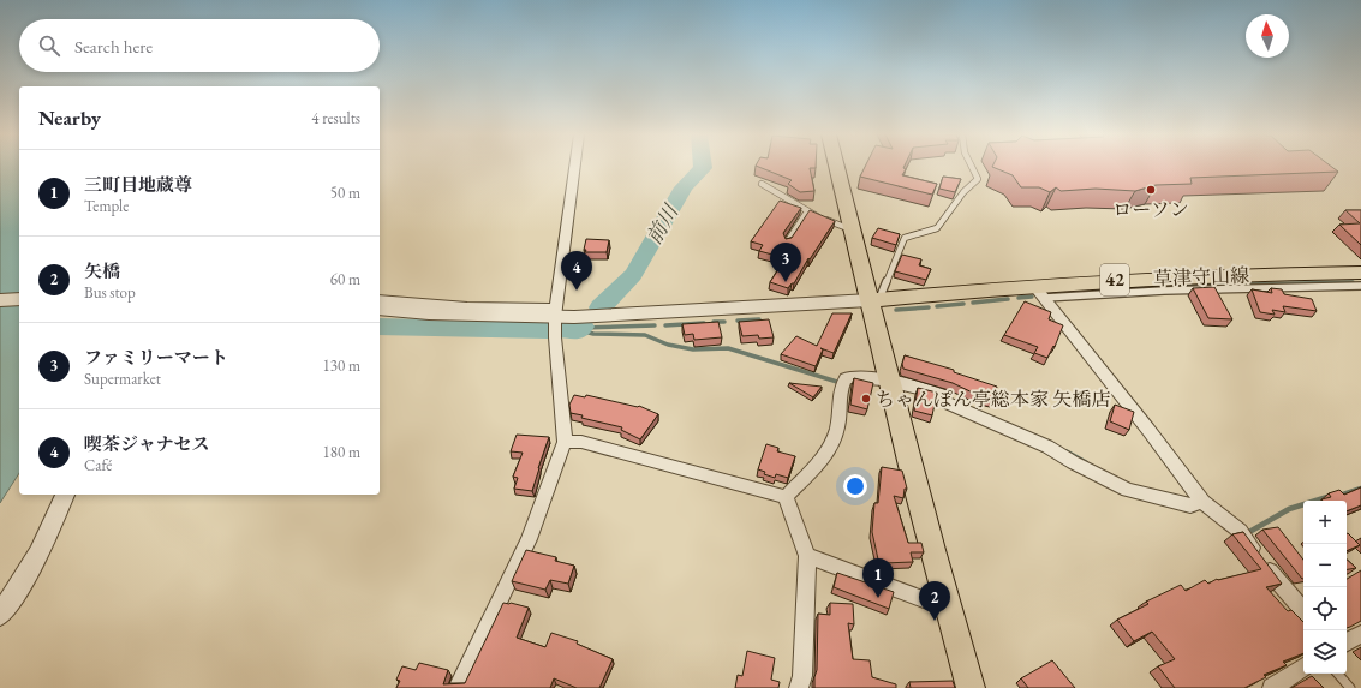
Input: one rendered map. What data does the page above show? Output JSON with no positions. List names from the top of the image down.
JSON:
{
  "streets": {
    "main road": ["草津守山線", "42"]
  },
  "water": ["前川"],
  "places": ["ローソン", "ちゃんぽん亭総本家 矢橋店"],
  "north": "top",
  "page": {
    "search": "Search here",
    "heading": ["Nearby", "4 results"],
    "list": [
      {
        "mark": "1",
        "name": "三町目地蔵尊",
        "note": "Temple",
        "value": "50 m"
      },
      {
        "mark": "2",
        "name": "矢橋",
        "note": "Bus stop",
        "value": "60 m"
      },
      {
        "mark": "3",
        "name": "ファミリーマート",
        "note": "Supermarket",
        "value": "130 m"
      },
      {
        "mark": "4",
        "name": "喫茶ジャナセス",
        "note": "Café",
        "value": "180 m"
      }
    ],
    "pins": [
      "3",
      "4",
      "1",
      "2"
    ],
    "map_buttons": ["+", "−"]
  }
}
